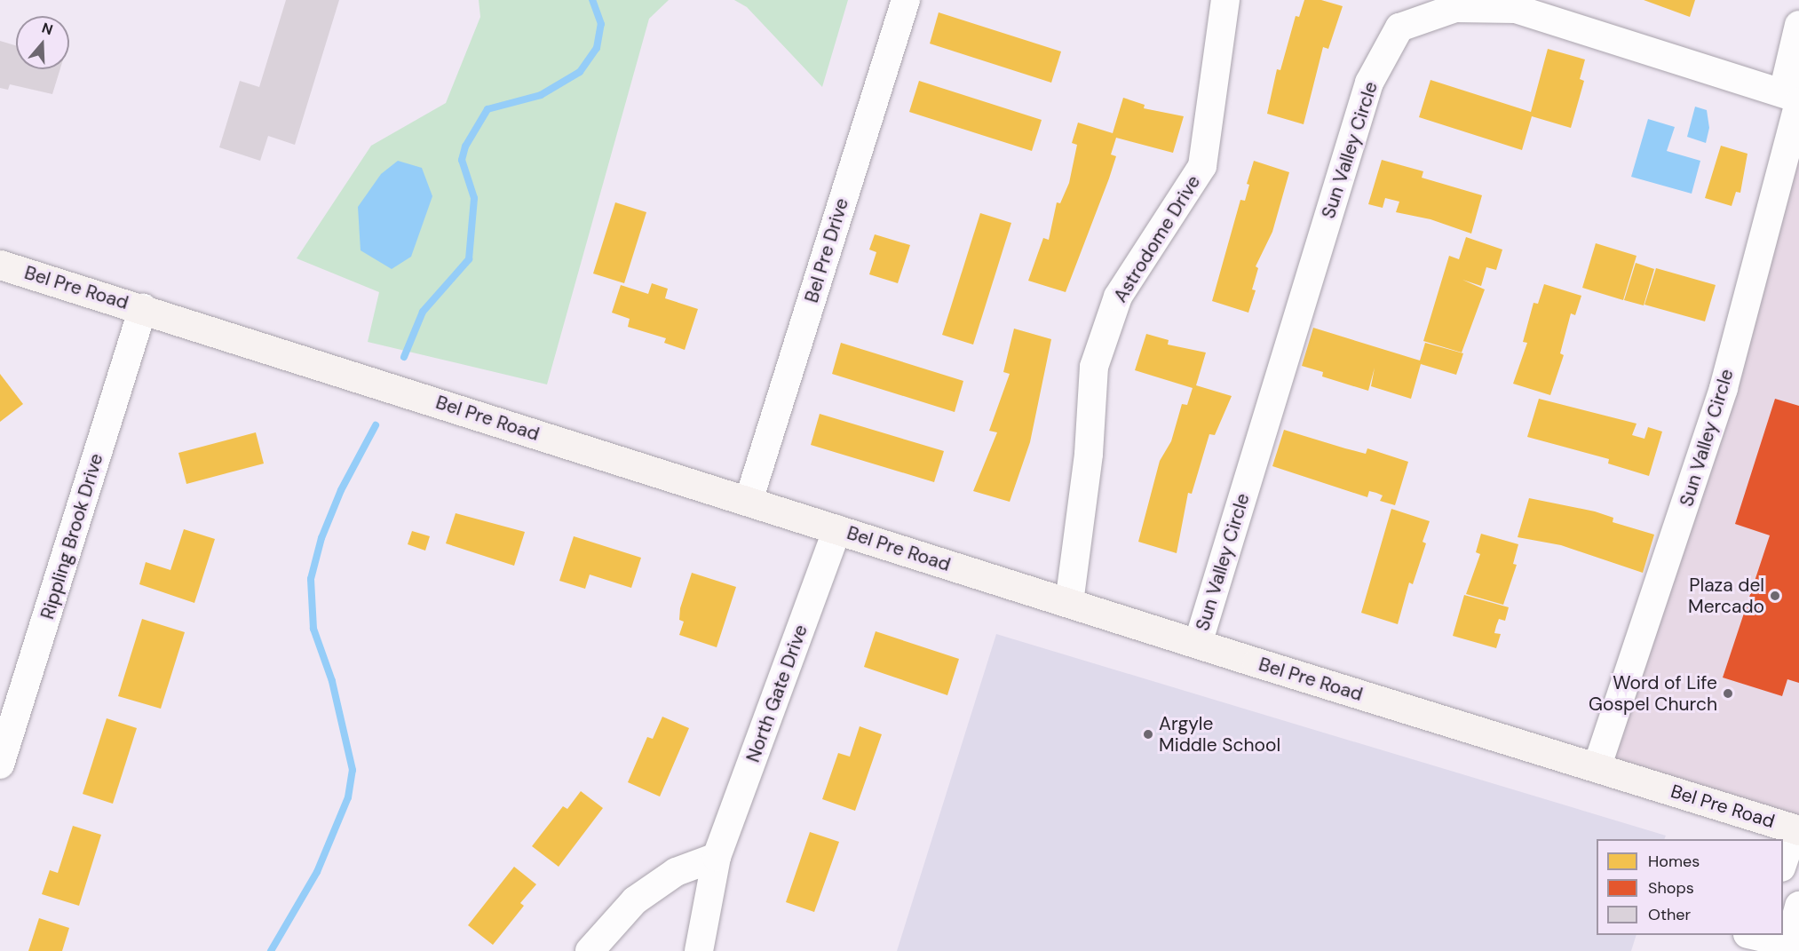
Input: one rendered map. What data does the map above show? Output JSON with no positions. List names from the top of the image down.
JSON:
{
  "streets": {
    "main road": ["Bel Pre Road"],
    "street": [
      "Sun Valley Circle",
      "Astrodome Drive",
      "Bel Pre Drive",
      "Rippling Brook Drive",
      "North Gate Drive"
    ]
  },
  "crossings": [
    ["Sun Valley Circle", "Bel Pre Road"],
    ["Astrodome Drive", "Bel Pre Road"],
    ["Bel Pre Drive", "Bel Pre Road"],
    ["Bel Pre Road", "Rippling Brook Drive"],
    ["Bel Pre Road", "North Gate Drive"]
  ],
  "places": ["Plaza del Mercado", "Word of Life Gospel Church", "Argyle Middle School"],
  "legend": ["Homes", "Shops", "Other"],
  "north": "top"
}
